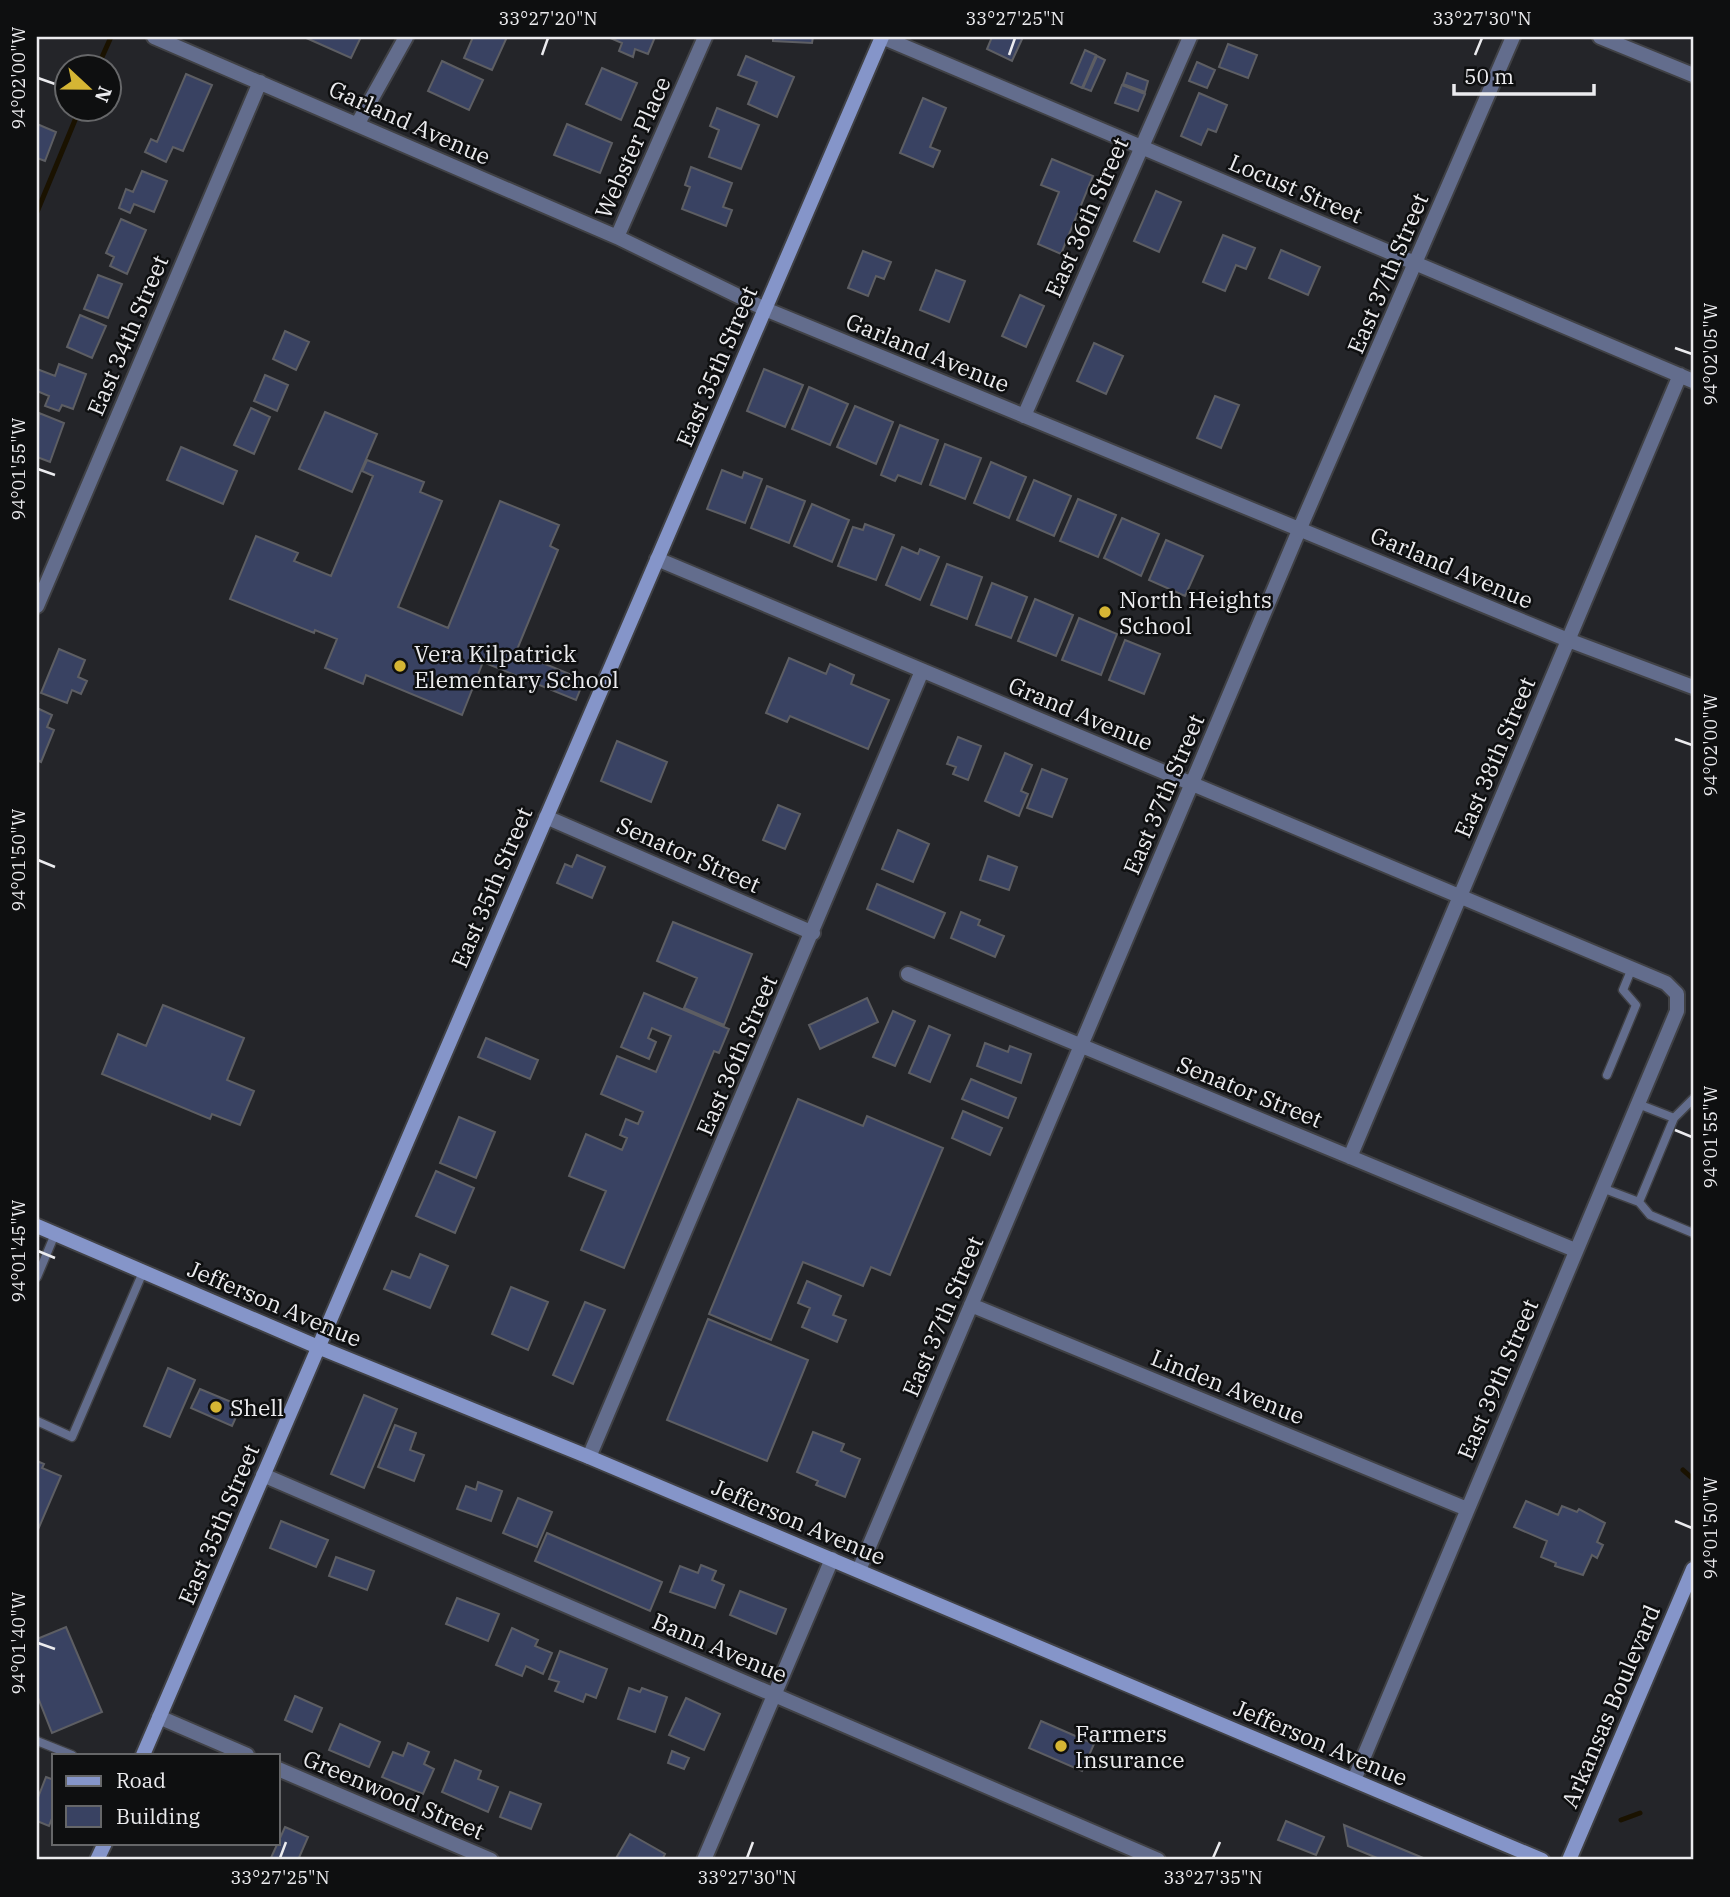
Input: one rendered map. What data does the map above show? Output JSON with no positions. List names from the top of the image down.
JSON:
{
  "streets": {
    "main road": ["East 35th Street", "Jefferson Avenue", "Arkansas Boulevard"],
    "street": [
      "Garland Avenue",
      "Webster Place",
      "Locust Street",
      "East 36th Street",
      "East 37th Street",
      "East 34th Street",
      "Grand Avenue",
      "East 38th Street",
      "Senator Street",
      "East 39th Street",
      "Linden Avenue",
      "Bann Avenue",
      "Greenwood Street"
    ]
  },
  "crossings": [
    ["Garland Avenue", "Webster Place"],
    ["Garland Avenue", "East 36th Street"],
    ["Garland Avenue", "East 37th Street"],
    ["Garland Avenue", "East 34th Street"],
    ["Garland Avenue", "East 35th Street"],
    ["Garland Avenue", "East 38th Street"],
    ["Locust Street", "East 36th Street"],
    ["Locust Street", "East 37th Street"],
    ["Locust Street", "East 35th Street"],
    ["Locust Street", "East 38th Street"],
    ["East 36th Street", "Grand Avenue"],
    ["East 36th Street", "Senator Street"],
    ["East 36th Street", "Jefferson Avenue"],
    ["East 37th Street", "Grand Avenue"],
    ["East 37th Street", "Senator Street"],
    ["East 37th Street", "Jefferson Avenue"],
    ["East 37th Street", "Linden Avenue"],
    ["East 35th Street", "Grand Avenue"],
    ["East 35th Street", "Senator Street"],
    ["East 35th Street", "Jefferson Avenue"],
    ["East 35th Street", "Bann Avenue"],
    ["Grand Avenue", "East 38th Street"],
    ["Grand Avenue", "East 39th Street"],
    ["East 38th Street", "Senator Street"],
    ["Senator Street", "East 39th Street"],
    ["Jefferson Avenue", "East 39th Street"],
    ["East 39th Street", "Linden Avenue"]
  ],
  "places": [
    "North Heights School",
    "Vera Kilpatrick Elementary School",
    "Shell",
    "Farmers Insurance"
  ],
  "legend": ["Road", "Building"],
  "scale_bar": "50 m",
  "north": "right",
  "coordinates": [
    "33°27'20\"N",
    "33°27'25\"N",
    "33°27'30\"N",
    "94°02'00\"W",
    "94°02'05\"W",
    "94°01'55\"W",
    "94°01'50\"W",
    "94°01'45\"W",
    "94°01'40\"W",
    "33°27'35\"N"
  ]
}
